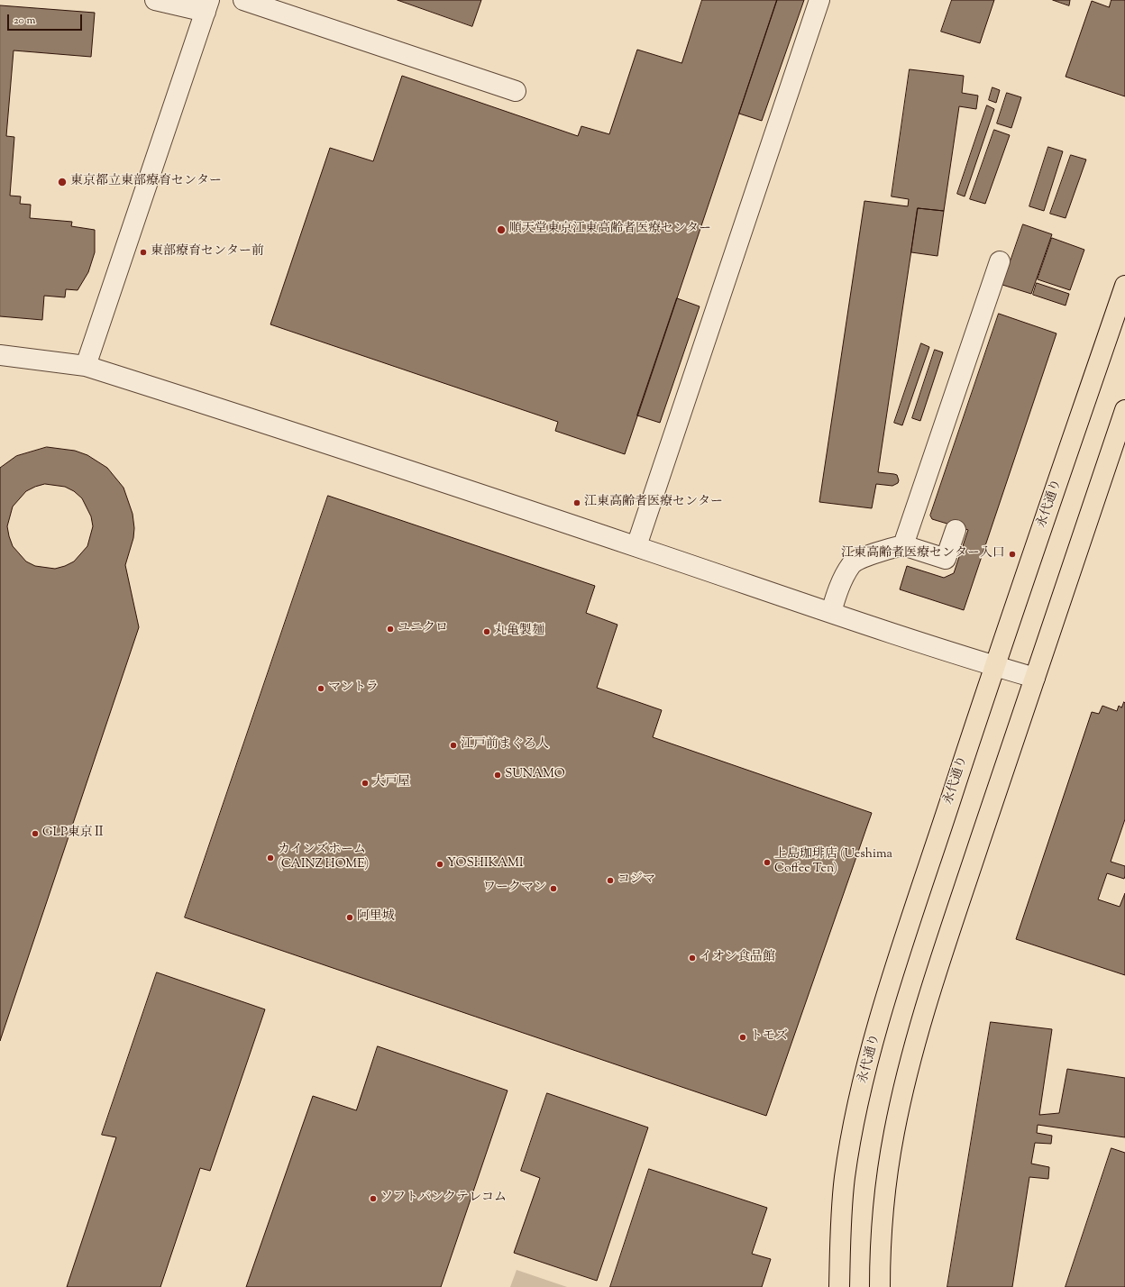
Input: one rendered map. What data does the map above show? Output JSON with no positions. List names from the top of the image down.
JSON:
{
  "streets": {
    "main road": ["永代通り"]
  },
  "places": [
    "東京都立東部療育センター",
    "順天堂東京江東高齢者医療センター",
    "東部療育センター前",
    "江東高齢者医療センター",
    "江東高齢者医療センター入口",
    "ユニクロ",
    "丸亀製麺",
    "マントラ",
    "江戸前まぐろ人",
    "SUNAMO",
    "大戸屋",
    "GLP東京Ⅱ",
    "カインズホーム (CAINZ HOME)",
    "上島珈琲店 (Ueshima Coffee Ten)",
    "YOSHIKAMI",
    "コジマ",
    "ワークマン",
    "阿里城",
    "イオン食品館",
    "トモズ",
    "ソフトバンクテレコム"
  ],
  "scale_bar": "20 m"
}
